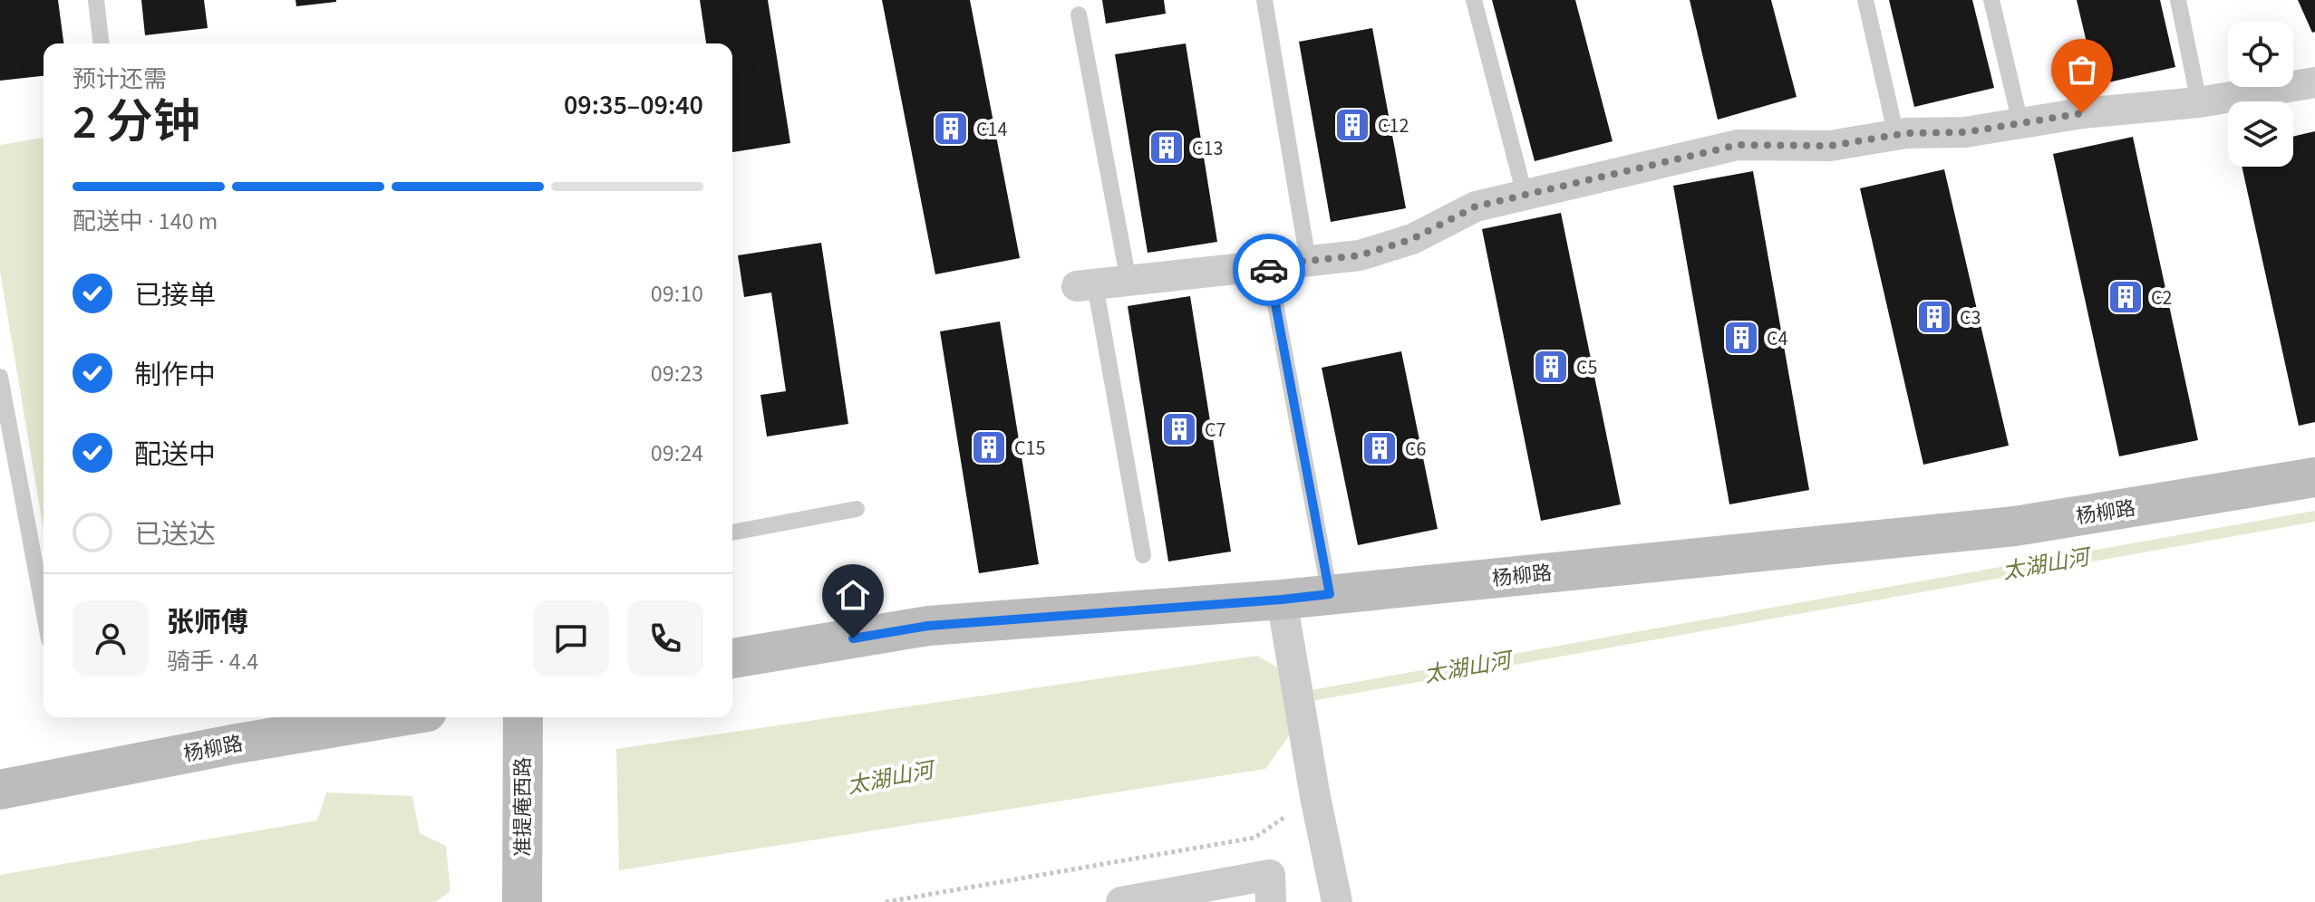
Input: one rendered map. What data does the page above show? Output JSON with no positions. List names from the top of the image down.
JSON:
{
  "streets": {
    "street": ["杨柳路", "准提庵西路"]
  },
  "water": ["太湖山河"],
  "places": {
    "building": [
      "C12",
      "C14",
      "C13",
      "C2",
      "C3",
      "C4",
      "C5",
      "C7",
      "C15",
      "C6"
    ]
  },
  "page": {
    "heading": ["2 分钟", "预计还需", "09:35–09:40"],
    "panel": ["张师傅", "骑手 · 4.4"],
    "bar": "配送中 · 140 m",
    "list": [
      ["已接单", "09:10"],
      ["制作中", "09:23"],
      ["配送中", "09:24"],
      "已送达"
    ]
  }
}
